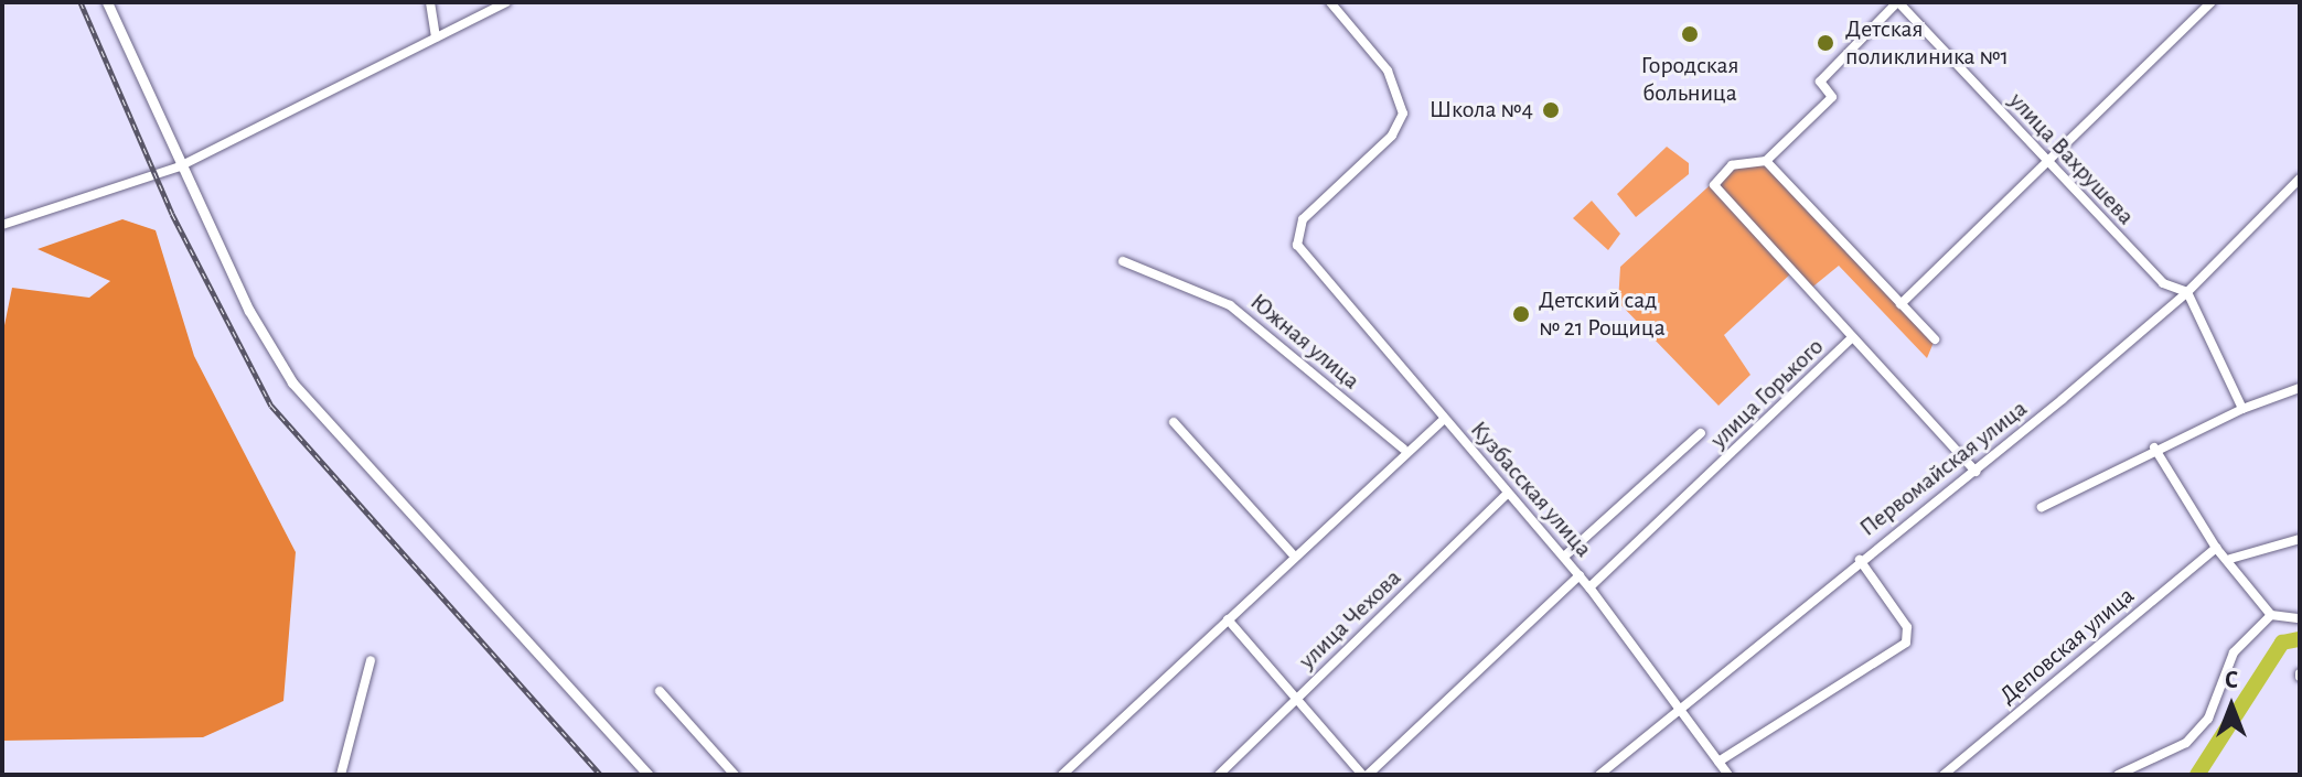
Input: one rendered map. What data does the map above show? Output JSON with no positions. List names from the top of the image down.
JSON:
{
  "streets": {
    "street": [
      "улица Вахрушева",
      "Южная улица",
      "улица Горького",
      "Первомайская улица",
      "Кузбасская улица",
      "улица Чехова",
      "Деповская улица"
    ]
  },
  "crossings": [
    ["улица Вахрушева", "Первомайская улица"],
    ["улица Горького", "Кузбасская улица"],
    ["Первомайская улица", "Кузбасская улица"],
    ["Кузбасская улица", "улица Чехова"]
  ],
  "places": [
    "Городская больница",
    "Детская поликлиника №1",
    "Школа №4",
    "Детский сад № 21 Рощица"
  ],
  "north": "top"
}
